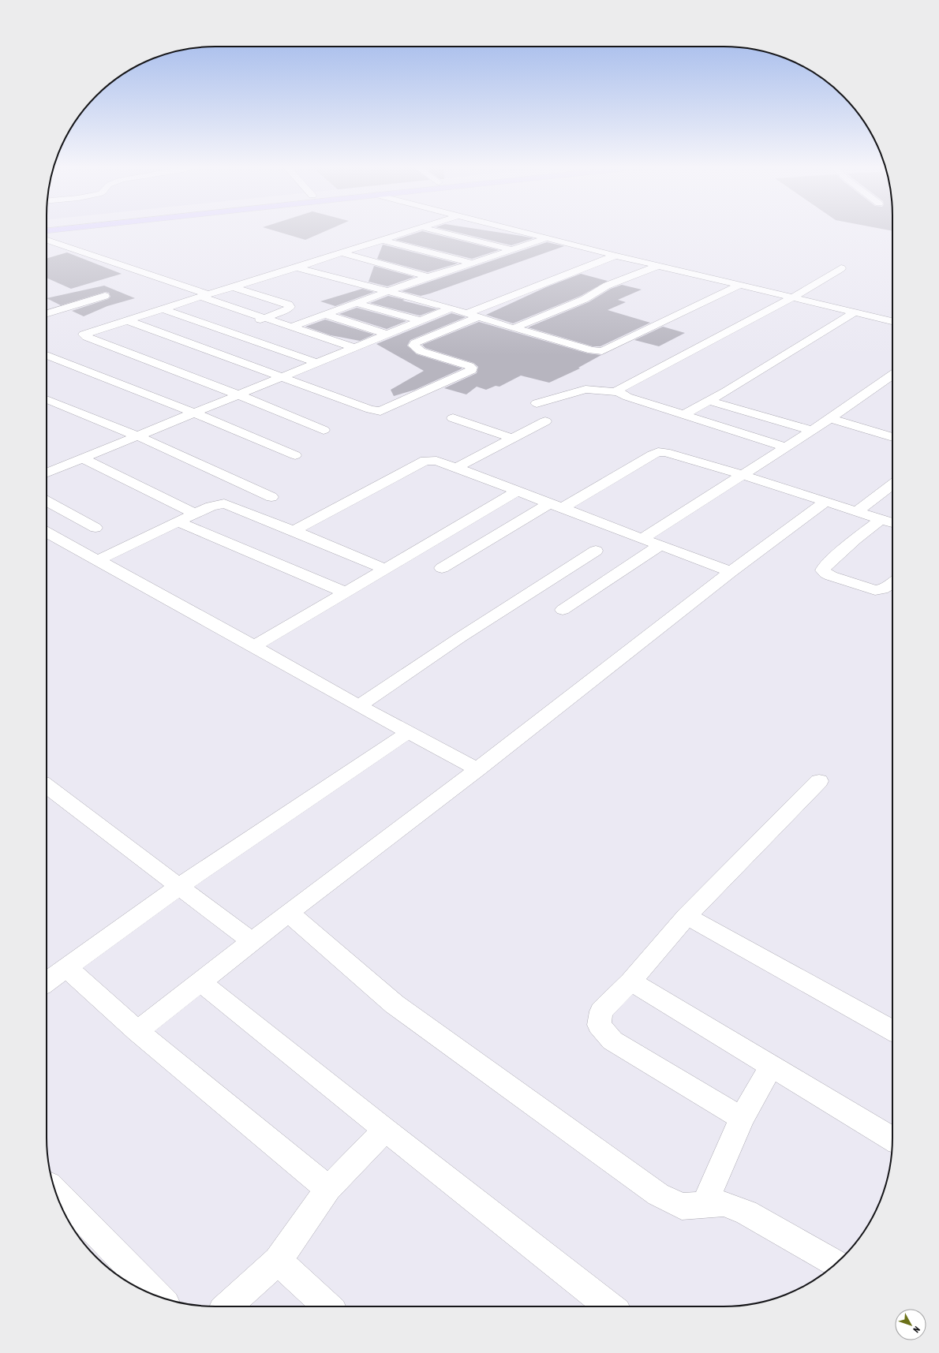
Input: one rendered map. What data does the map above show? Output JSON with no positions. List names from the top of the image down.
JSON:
{
  "north": "bottom right"
}
